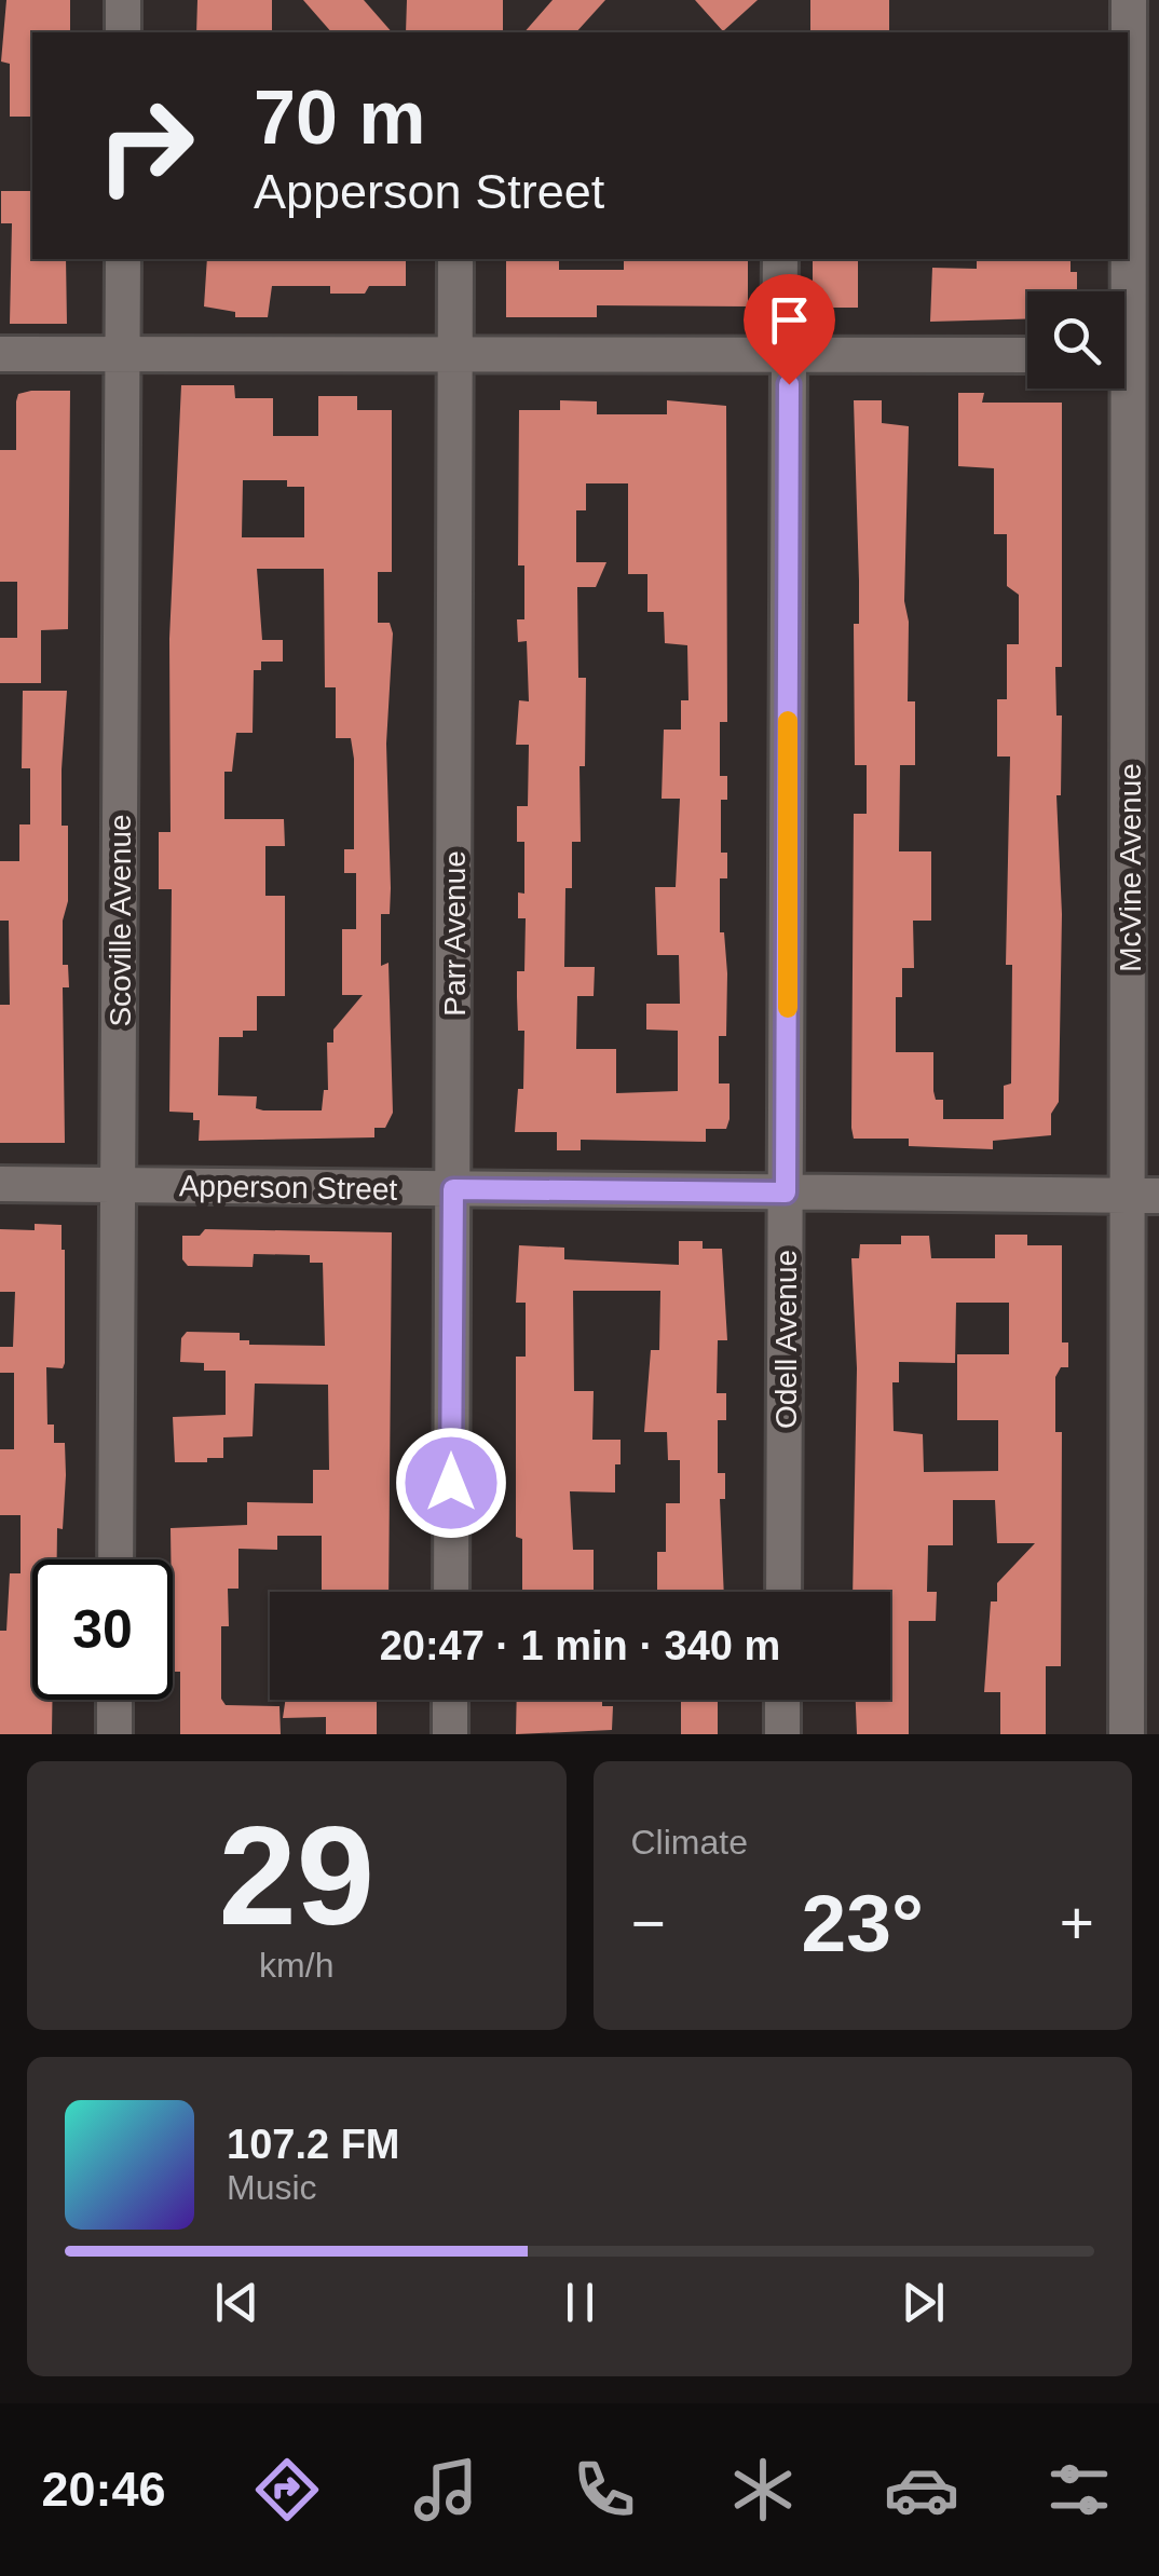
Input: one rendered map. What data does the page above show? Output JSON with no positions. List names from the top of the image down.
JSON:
{
  "streets": {
    "street": [
      "McVine Avenue",
      "Scoville Avenue",
      "Parr Avenue",
      "Apperson Street",
      "Odell Avenue"
    ]
  },
  "crossings": [
    ["McVine Avenue", "Apperson Street"],
    ["Scoville Avenue", "Apperson Street"],
    ["Parr Avenue", "Apperson Street"],
    ["Apperson Street", "Odell Avenue"]
  ],
  "page": {
    "turn": ["70 m", "Apperson Street"],
    "limit": "30",
    "trip": "20:47 · 1 min · 340 m",
    "tile": [
      ["29", "km/h"],
      "Climate"
    ],
    "heat": ["−", "23°", "+"],
    "song": ["107.2 FM", "Music"],
    "tabs": "20:46"
  }
}
